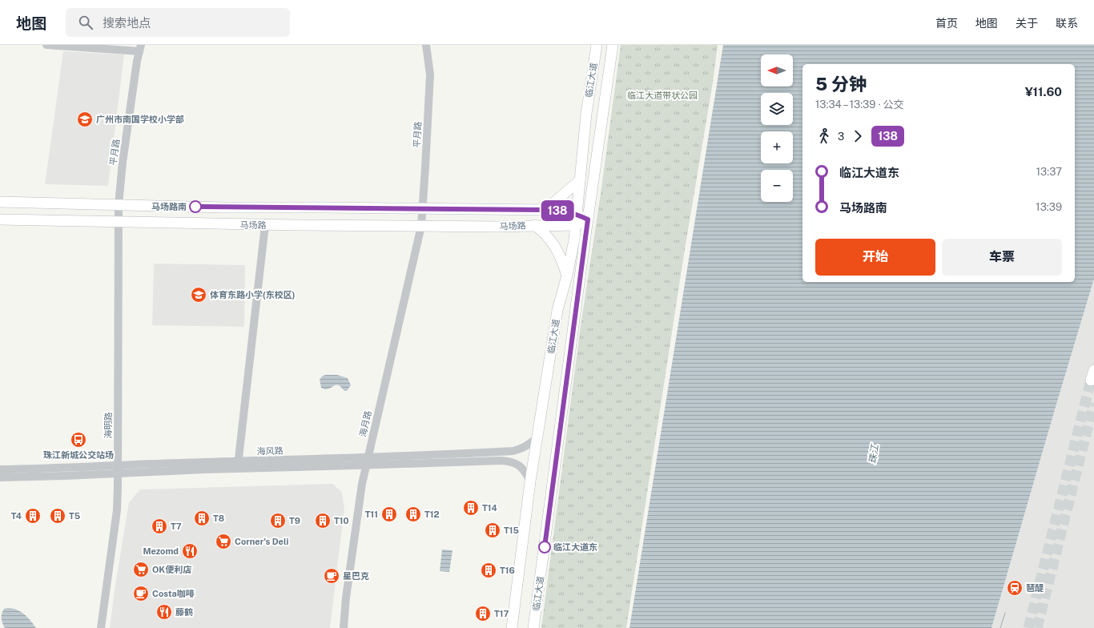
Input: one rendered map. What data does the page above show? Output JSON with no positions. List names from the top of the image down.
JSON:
{
  "streets": {
    "main road": ["临江大道", "马场路"],
    "street": [
      "平月路",
      "海月路",
      "海明路",
      "海风路"
    ]
  },
  "crossings": [
    ["临江大道", "马场路"],
    ["临江大道", "海风路"],
    ["平月路", "马场路"],
    ["平月路", "海月路"],
    ["平月路", "海明路"],
    ["马场路", "海月路"],
    ["马场路", "海明路"],
    ["海月路", "海风路"],
    ["海明路", "海风路"]
  ],
  "water": ["珠江"],
  "parks": ["临江大道带状公园"],
  "places": {
    "school or university": ["广州市南国学校小学部", "体育东路小学(东校区)"],
    "other": ["马场路南", "临江大道东"],
    "bus stop": ["珠江新城公交站场"],
    "building": [
      "T14",
      "T11",
      "T12",
      "T4",
      "T5",
      "T8",
      "T9",
      "T10",
      "T7",
      "T15",
      "T16",
      "T17"
    ],
    "supermarket": ["Corner's Deli", "OK便利店"],
    "restaurant": ["Mezomd", "藤鹤"],
    "cafe": ["星巴克", "Costa咖啡"],
    "station": ["琶醍"]
  },
  "lines": ["bus line 138"],
  "north": "left",
  "page": {
    "header": "地图",
    "search": "搜索地点",
    "nav": [
      "首页",
      "地图",
      "关于",
      "联系"
    ],
    "on_map": "138",
    "map_buttons": ["+", "−"],
    "heading": ["5 分钟", "13:34 – 13:39 · 公交", "¥11.60"],
    "legs": ["3", "138"],
    "list": [
      {
        "name": "临江大道东",
        "value": "13:37"
      },
      {
        "name": "马场路南",
        "value": "13:39"
      }
    ],
    "buttons": ["开始", "车票"]
  }
}
